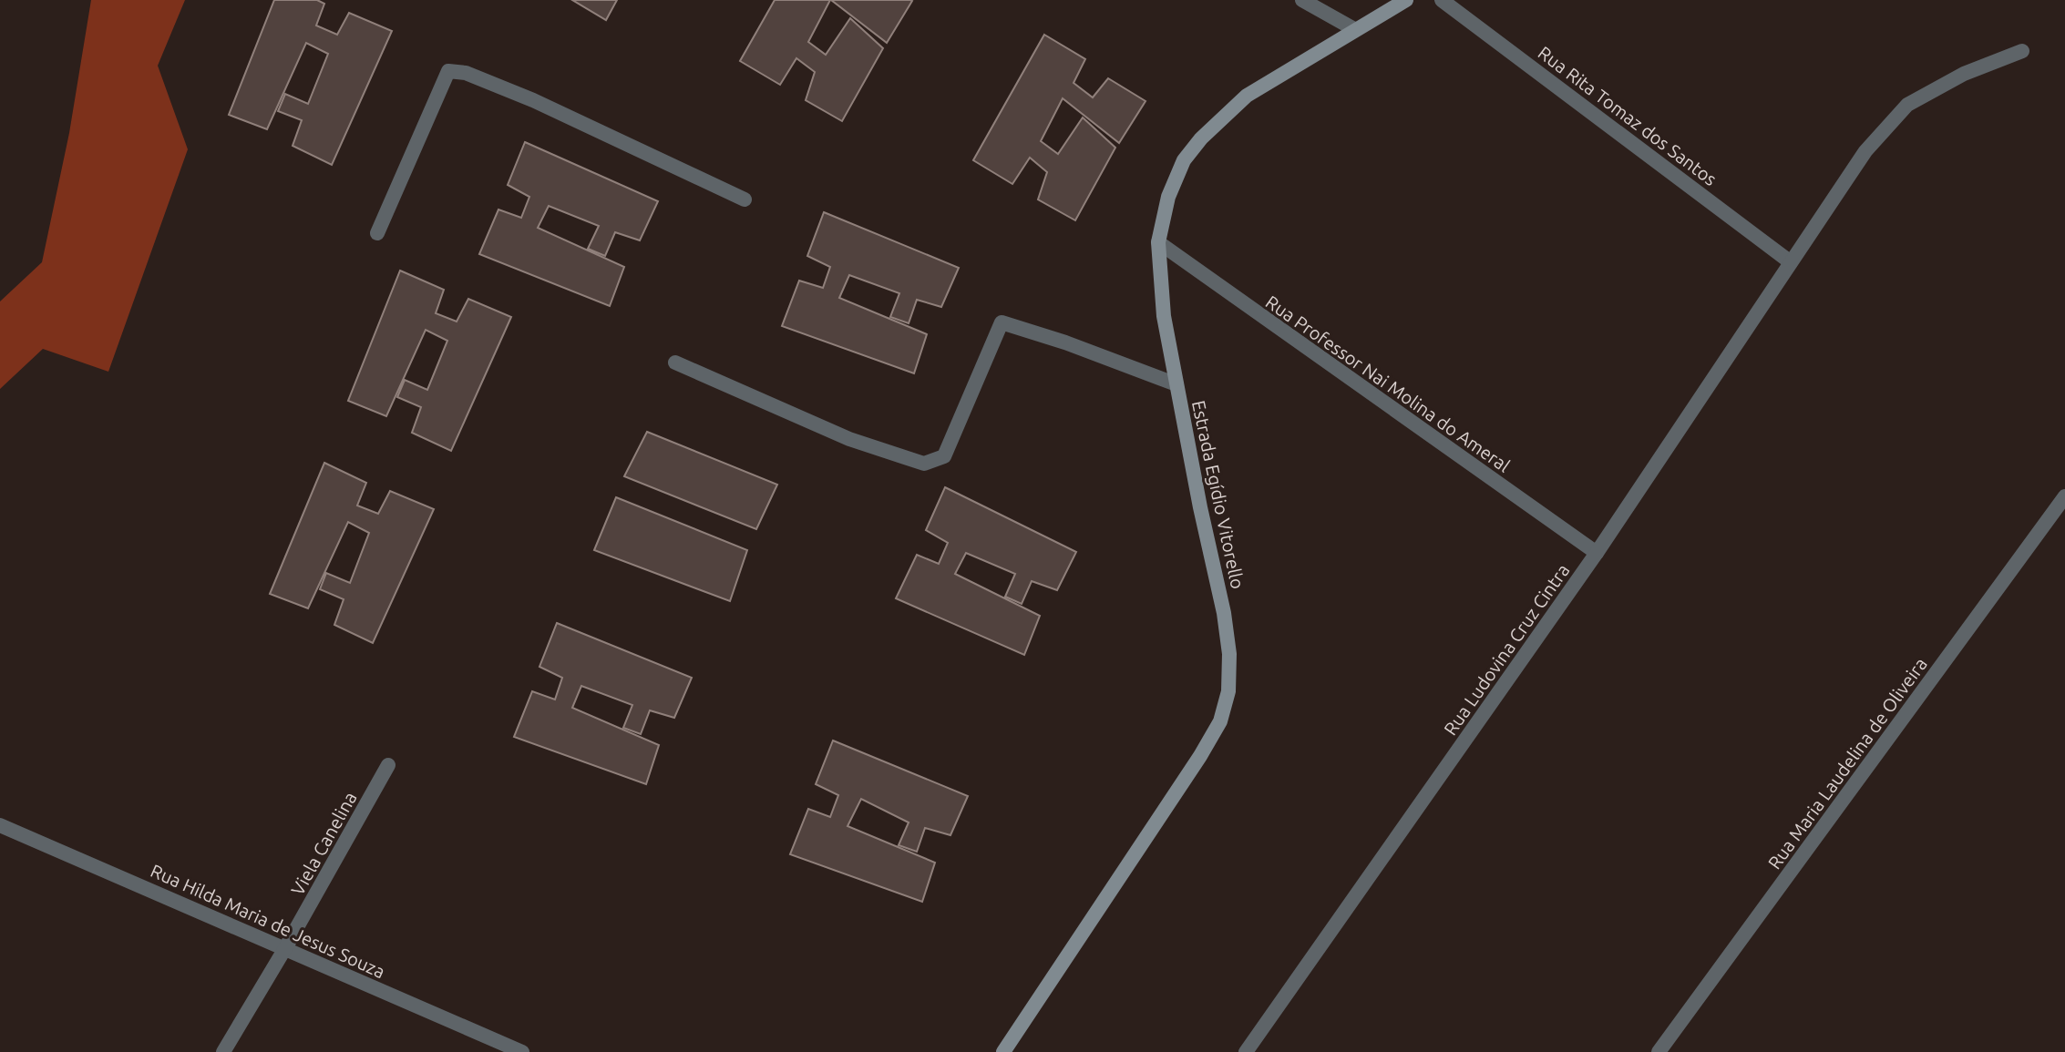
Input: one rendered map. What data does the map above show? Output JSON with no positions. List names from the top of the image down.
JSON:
{
  "streets": {
    "street": [
      "Rua Rita Tomaz dos Santos",
      "Rua Professor Nai Molina do Ameral",
      "Estrada Egídio Vitorello",
      "Rua Ludovina Cruz Cintra",
      "Rua Maria Laudelina de Oliveira",
      "Viela Canelina",
      "Rua Hilda Maria de Jesus Souza"
    ]
  },
  "crossings": [
    ["Rua Rita Tomaz dos Santos", "Rua Ludovina Cruz Cintra"],
    ["Rua Professor Nai Molina do Ameral", "Estrada Egídio Vitorello"],
    ["Rua Professor Nai Molina do Ameral", "Rua Ludovina Cruz Cintra"],
    ["Viela Canelina", "Rua Hilda Maria de Jesus Souza"]
  ]
}
